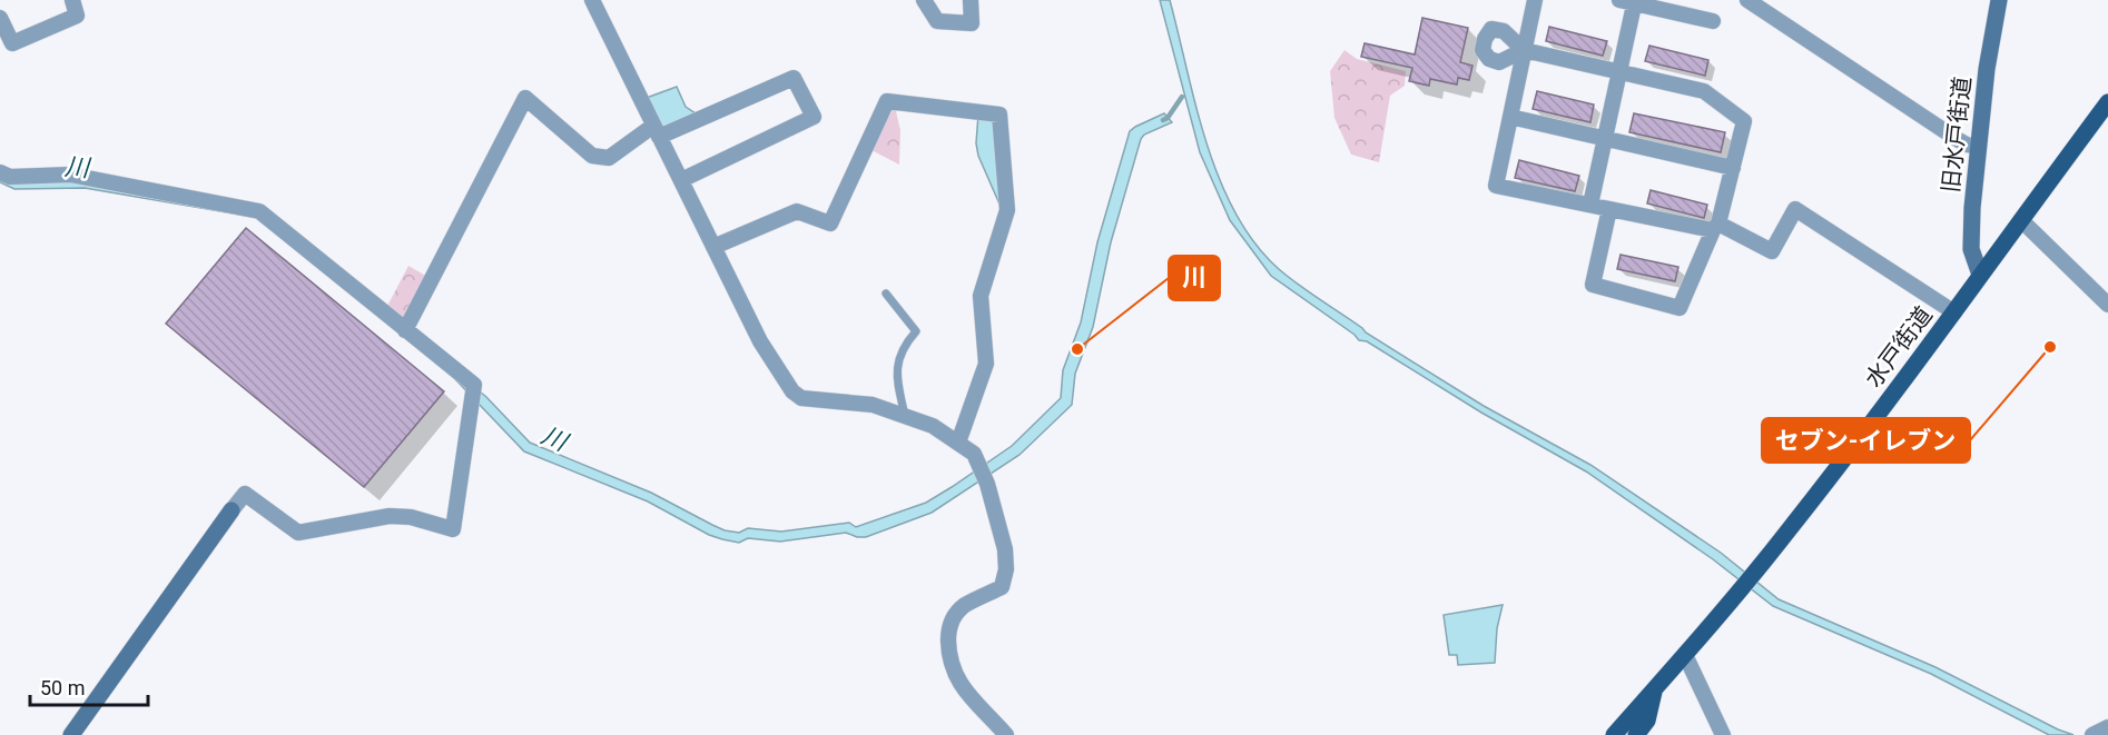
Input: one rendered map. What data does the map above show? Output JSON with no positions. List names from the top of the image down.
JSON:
{
  "streets": {
    "main road": ["水戸街道"],
    "street": ["旧水戸街道"]
  },
  "crossings": [
    ["旧水戸街道", "水戸街道"]
  ],
  "water": ["川"],
  "places": ["セブン-イレブン", "川"],
  "scale_bar": "50 m"
}
